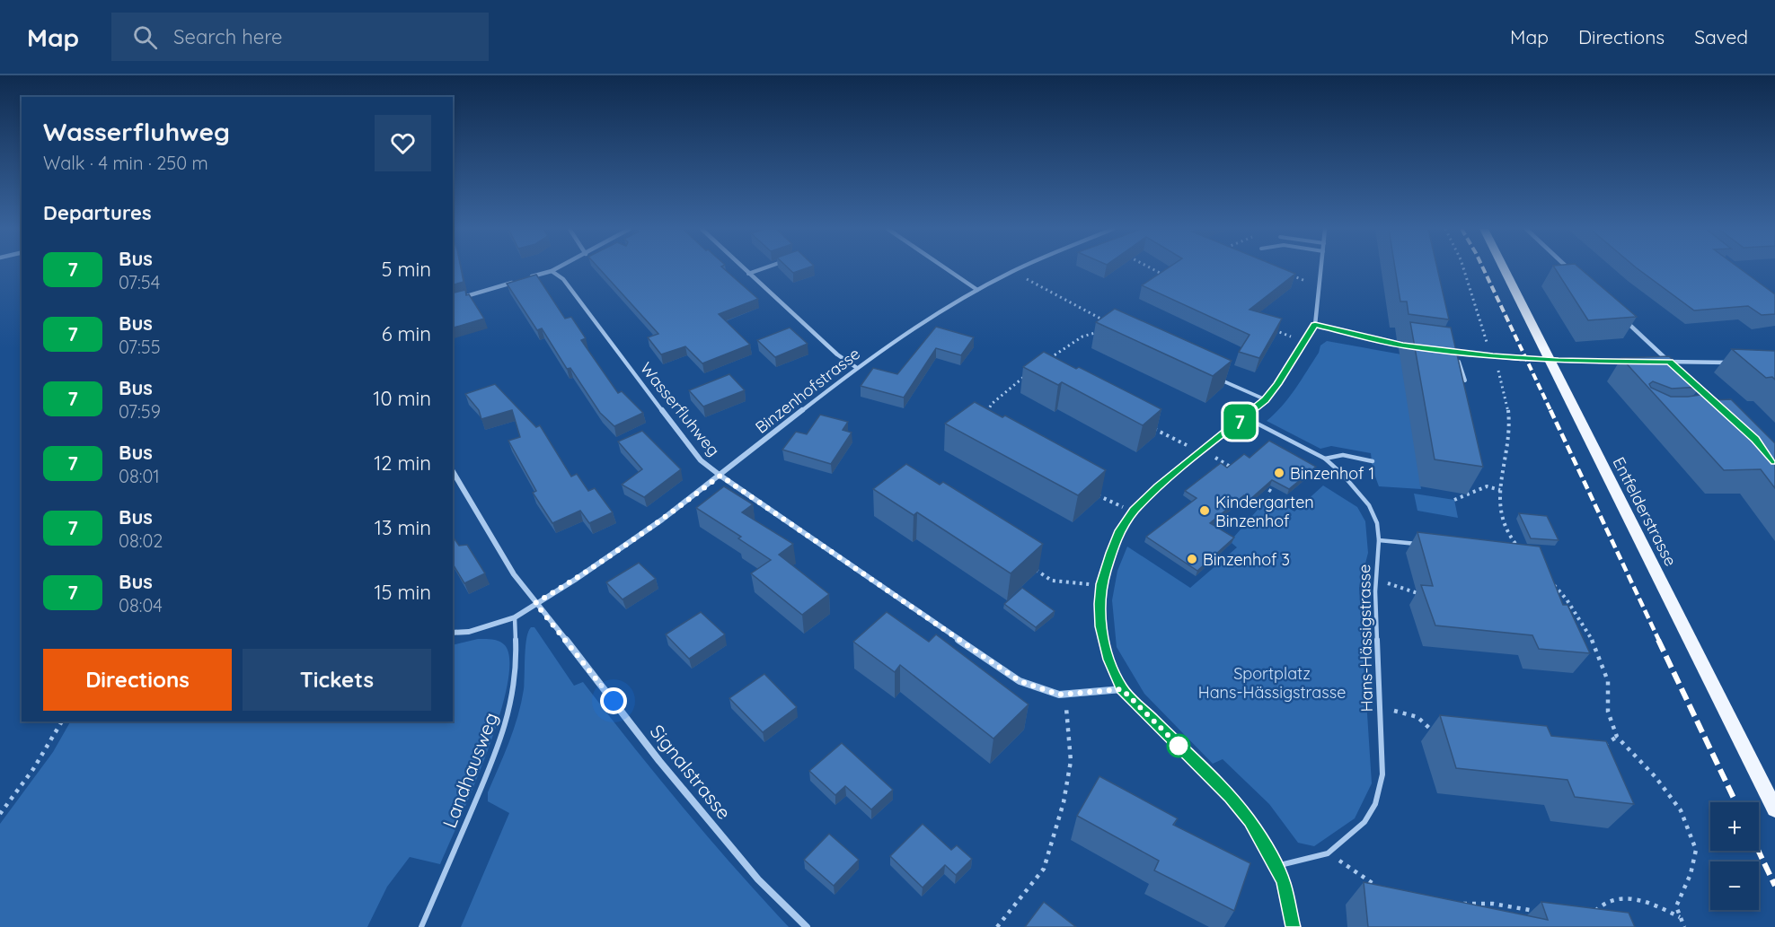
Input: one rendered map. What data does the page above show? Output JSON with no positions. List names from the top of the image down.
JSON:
{
  "streets": {
    "main road": ["Entfelderstrasse"],
    "street": ["Binzenhofstrasse", "Wasserfluhweg", "Signalstrasse"],
    "lane": ["Hans-Hässigstrasse", "Landhausweg"]
  },
  "crossings": [
    ["Binzenhofstrasse", "Wasserfluhweg"],
    ["Binzenhofstrasse", "Signalstrasse"]
  ],
  "parks": ["Sportplatz Hans-Hässigstrasse"],
  "places": ["Binzenhof 1", "Kindergarten Binzenhof", "Binzenhof 3"],
  "lines": ["bus line 7"],
  "page": {
    "header": "Map",
    "search": "Search here",
    "nav": ["Map", "Directions", "Saved"],
    "on_map": "7",
    "heading": [
      ["Wasserfluhweg", "Walk · 4 min · 250 m"],
      "Departures"
    ],
    "list": [
      {
        "mark": "7",
        "name": "Bus",
        "note": "07:54",
        "value": "5 min"
      },
      {
        "mark": "7",
        "name": "Bus",
        "note": "07:55",
        "value": "6 min"
      },
      {
        "mark": "7",
        "name": "Bus",
        "note": "07:59",
        "value": "10 min"
      },
      {
        "mark": "7",
        "name": "Bus",
        "note": "08:01",
        "value": "12 min"
      },
      {
        "mark": "7",
        "name": "Bus",
        "note": "08:02",
        "value": "13 min"
      },
      {
        "mark": "7",
        "name": "Bus",
        "note": "08:04",
        "value": "15 min"
      }
    ],
    "buttons": ["Directions", "Tickets"],
    "map_buttons": ["+", "−"]
  }
}
